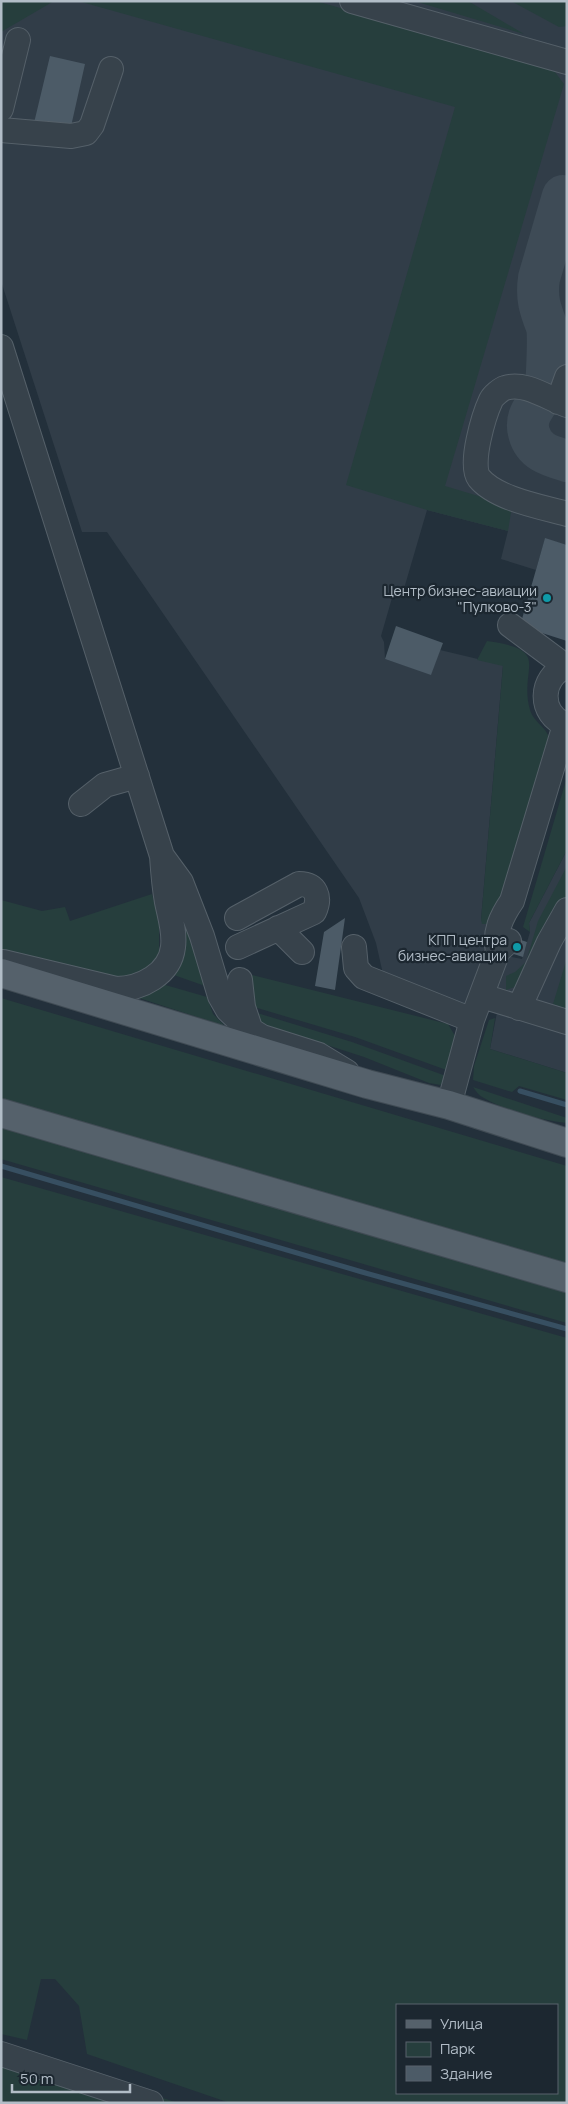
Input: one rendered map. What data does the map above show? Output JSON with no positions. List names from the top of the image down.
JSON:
{
  "places": ["Центр бизнес-авиации \"Пулково-3\"", "КПП центра бизнес-авиации"],
  "legend": ["Улица", "Парк", "Здание"],
  "scale_bar": "50 m"
}
